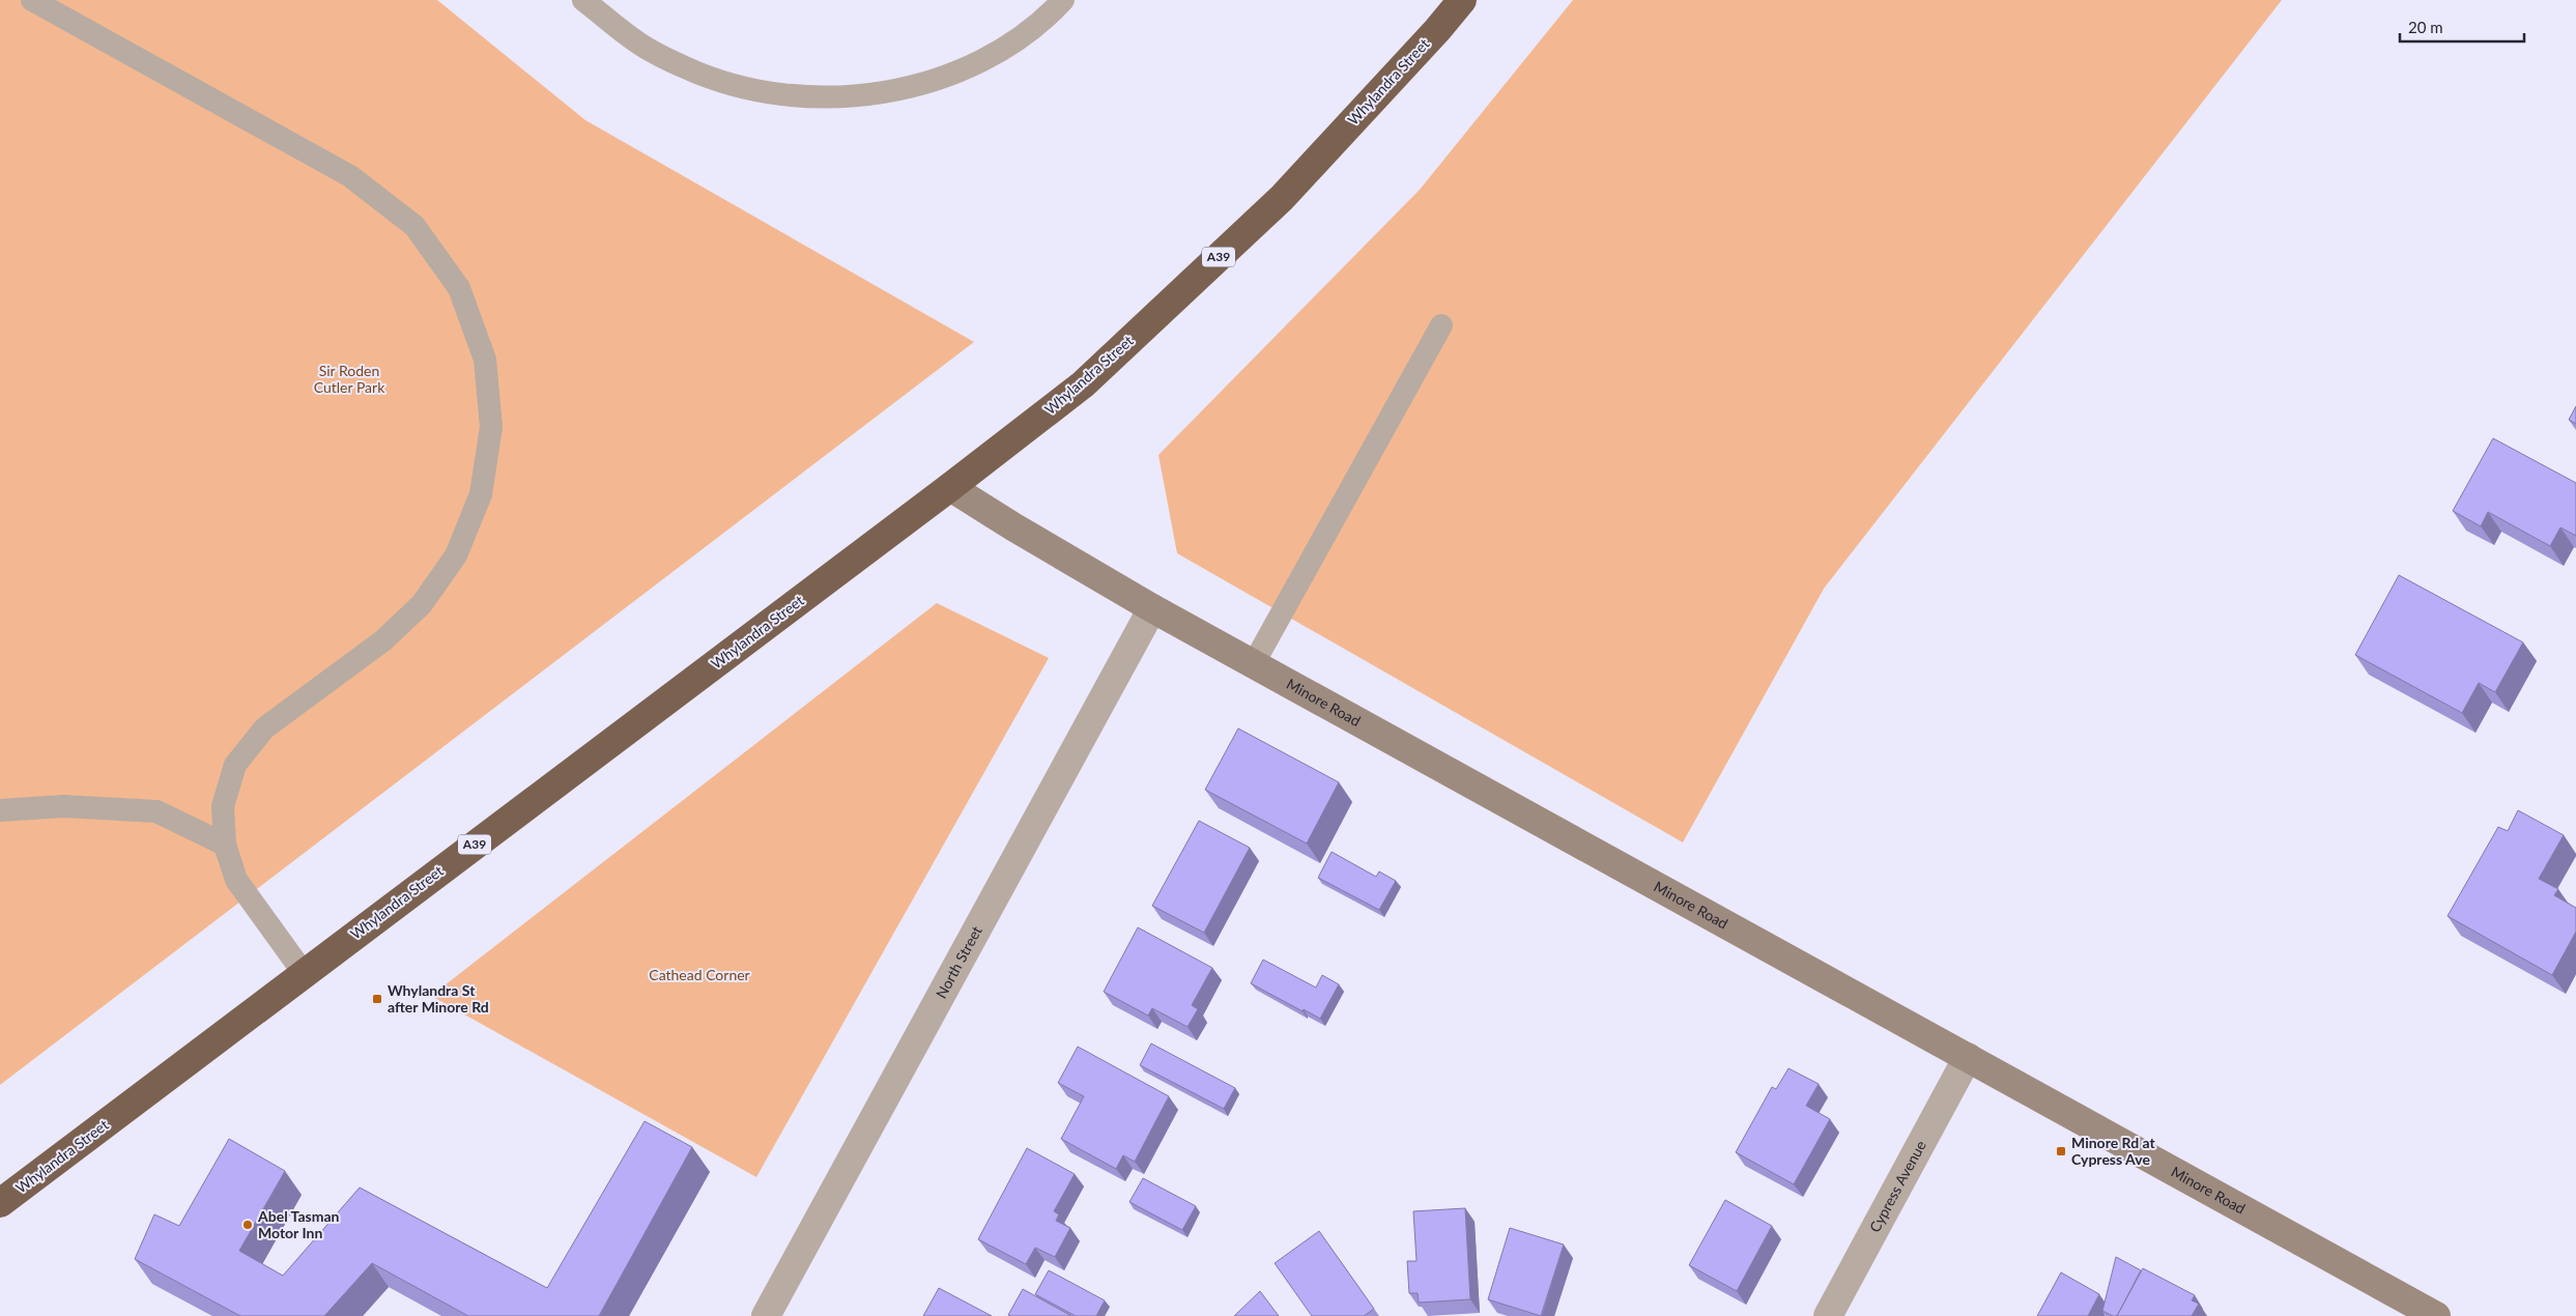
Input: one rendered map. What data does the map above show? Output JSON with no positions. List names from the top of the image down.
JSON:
{
  "streets": {
    "highway": ["Whylandra Street", "A39"],
    "street": ["Minore Road", "North Street", "Cypress Avenue"]
  },
  "crossings": [
    ["Whylandra Street", "Minore Road"],
    ["Minore Road", "North Street"],
    ["Minore Road", "Cypress Avenue"]
  ],
  "parks": ["Sir Roden Cutler Park", "Cathead Corner"],
  "places": {
    "transit": ["Whylandra St after Minore Rd", "Minore Rd at Cypress Ave"],
    "other": ["Abel Tasman Motor Inn"]
  },
  "scale_bar": "20 m"
}
